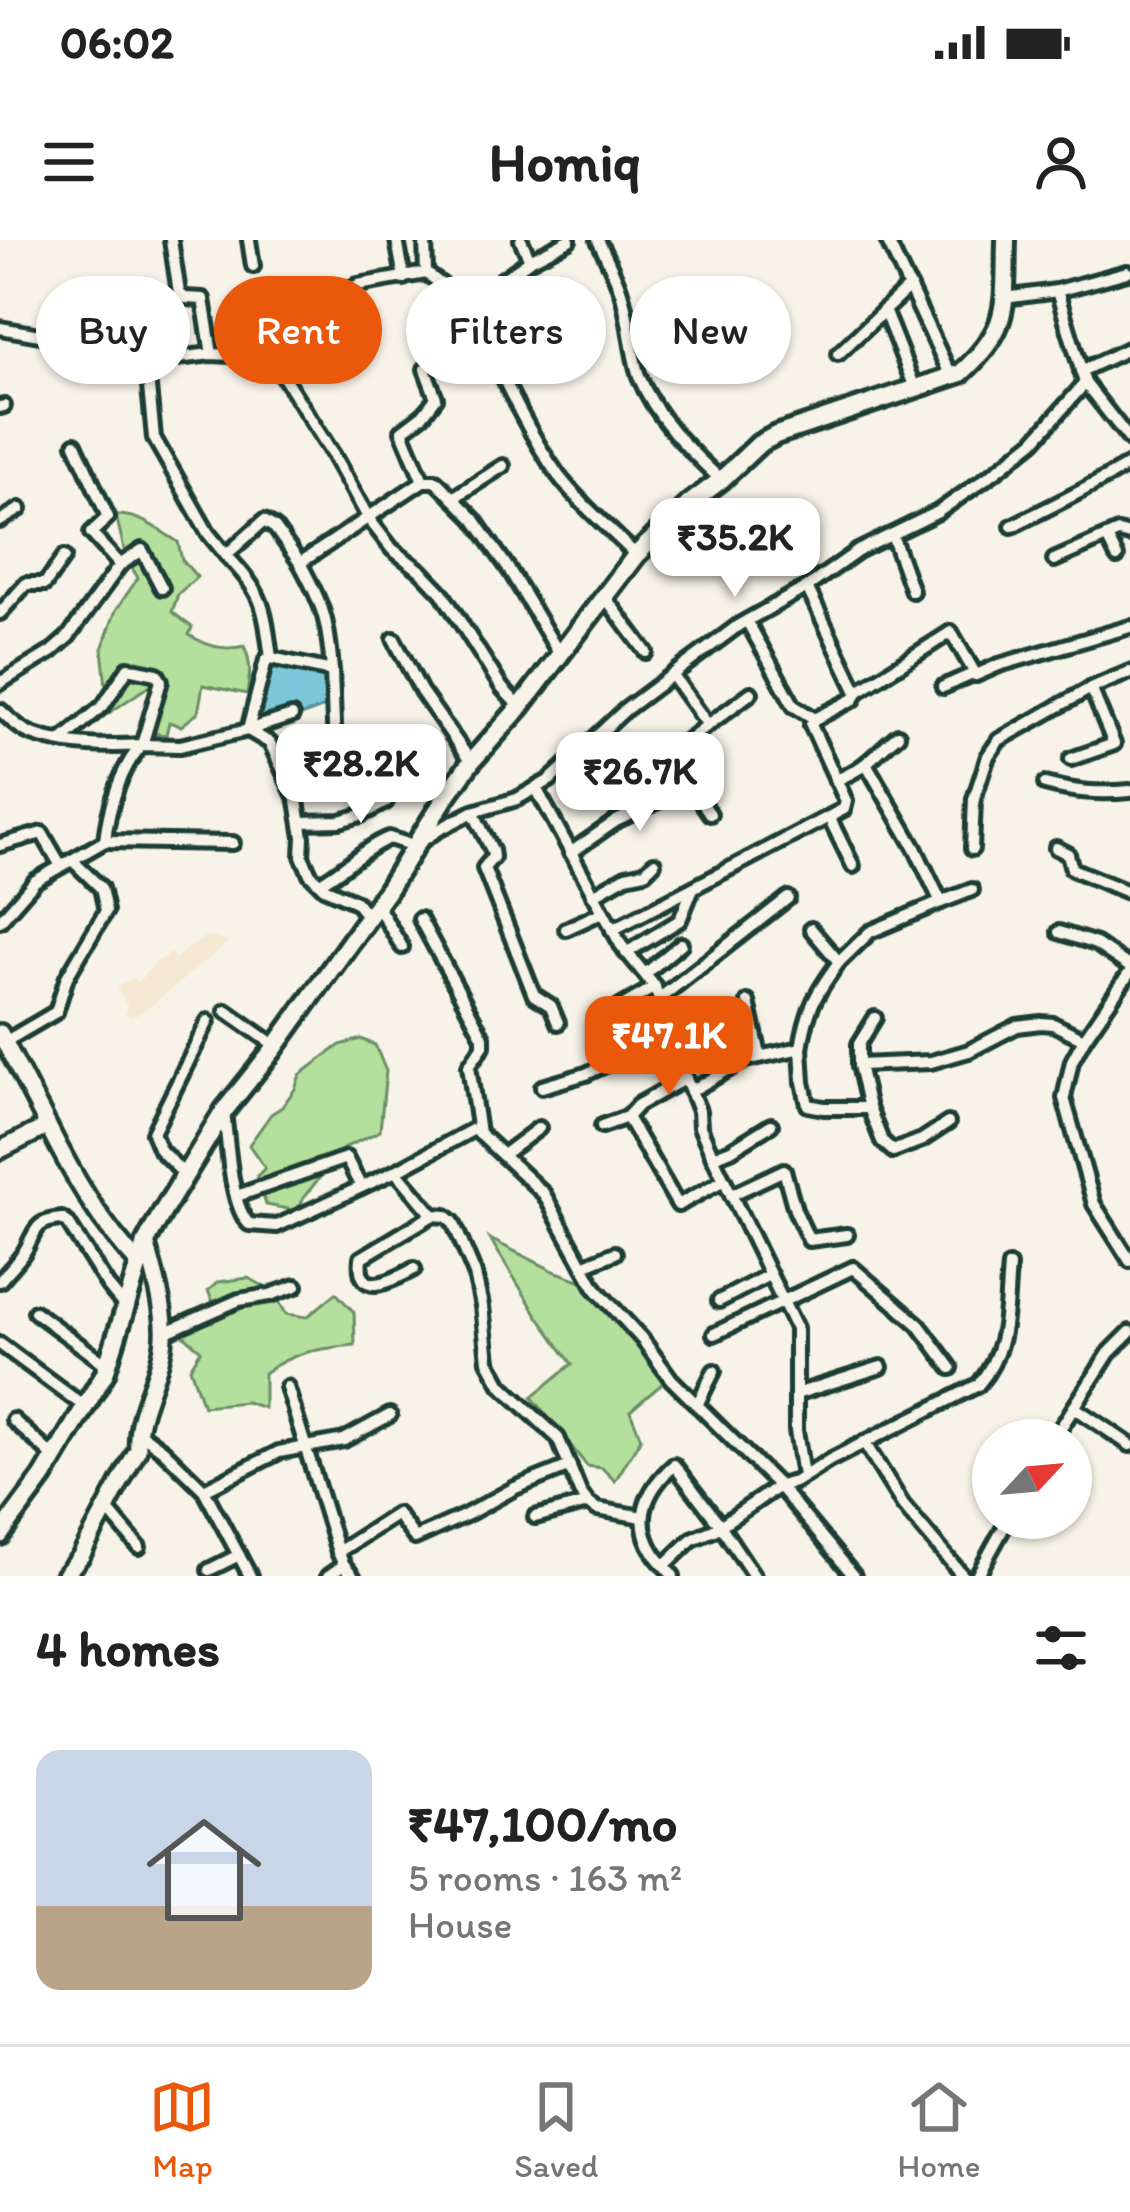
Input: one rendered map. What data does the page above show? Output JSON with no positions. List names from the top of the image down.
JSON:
{
  "north": "top right",
  "page": {
    "status": "06:02",
    "header": "Homiq",
    "chip": [
      "Buy",
      "Rent",
      "Filters",
      "New"
    ],
    "price": [
      "₹35.2K",
      "₹28.2K",
      "₹26.7K",
      "₹47.1K"
    ],
    "heading": "4 homes",
    "list": [
      {
        "name": "₹47,100/mo",
        "note": "5 rooms · 163 m² · House"
      }
    ],
    "tabs": ["Map", "Saved", "Home"]
  }
}
